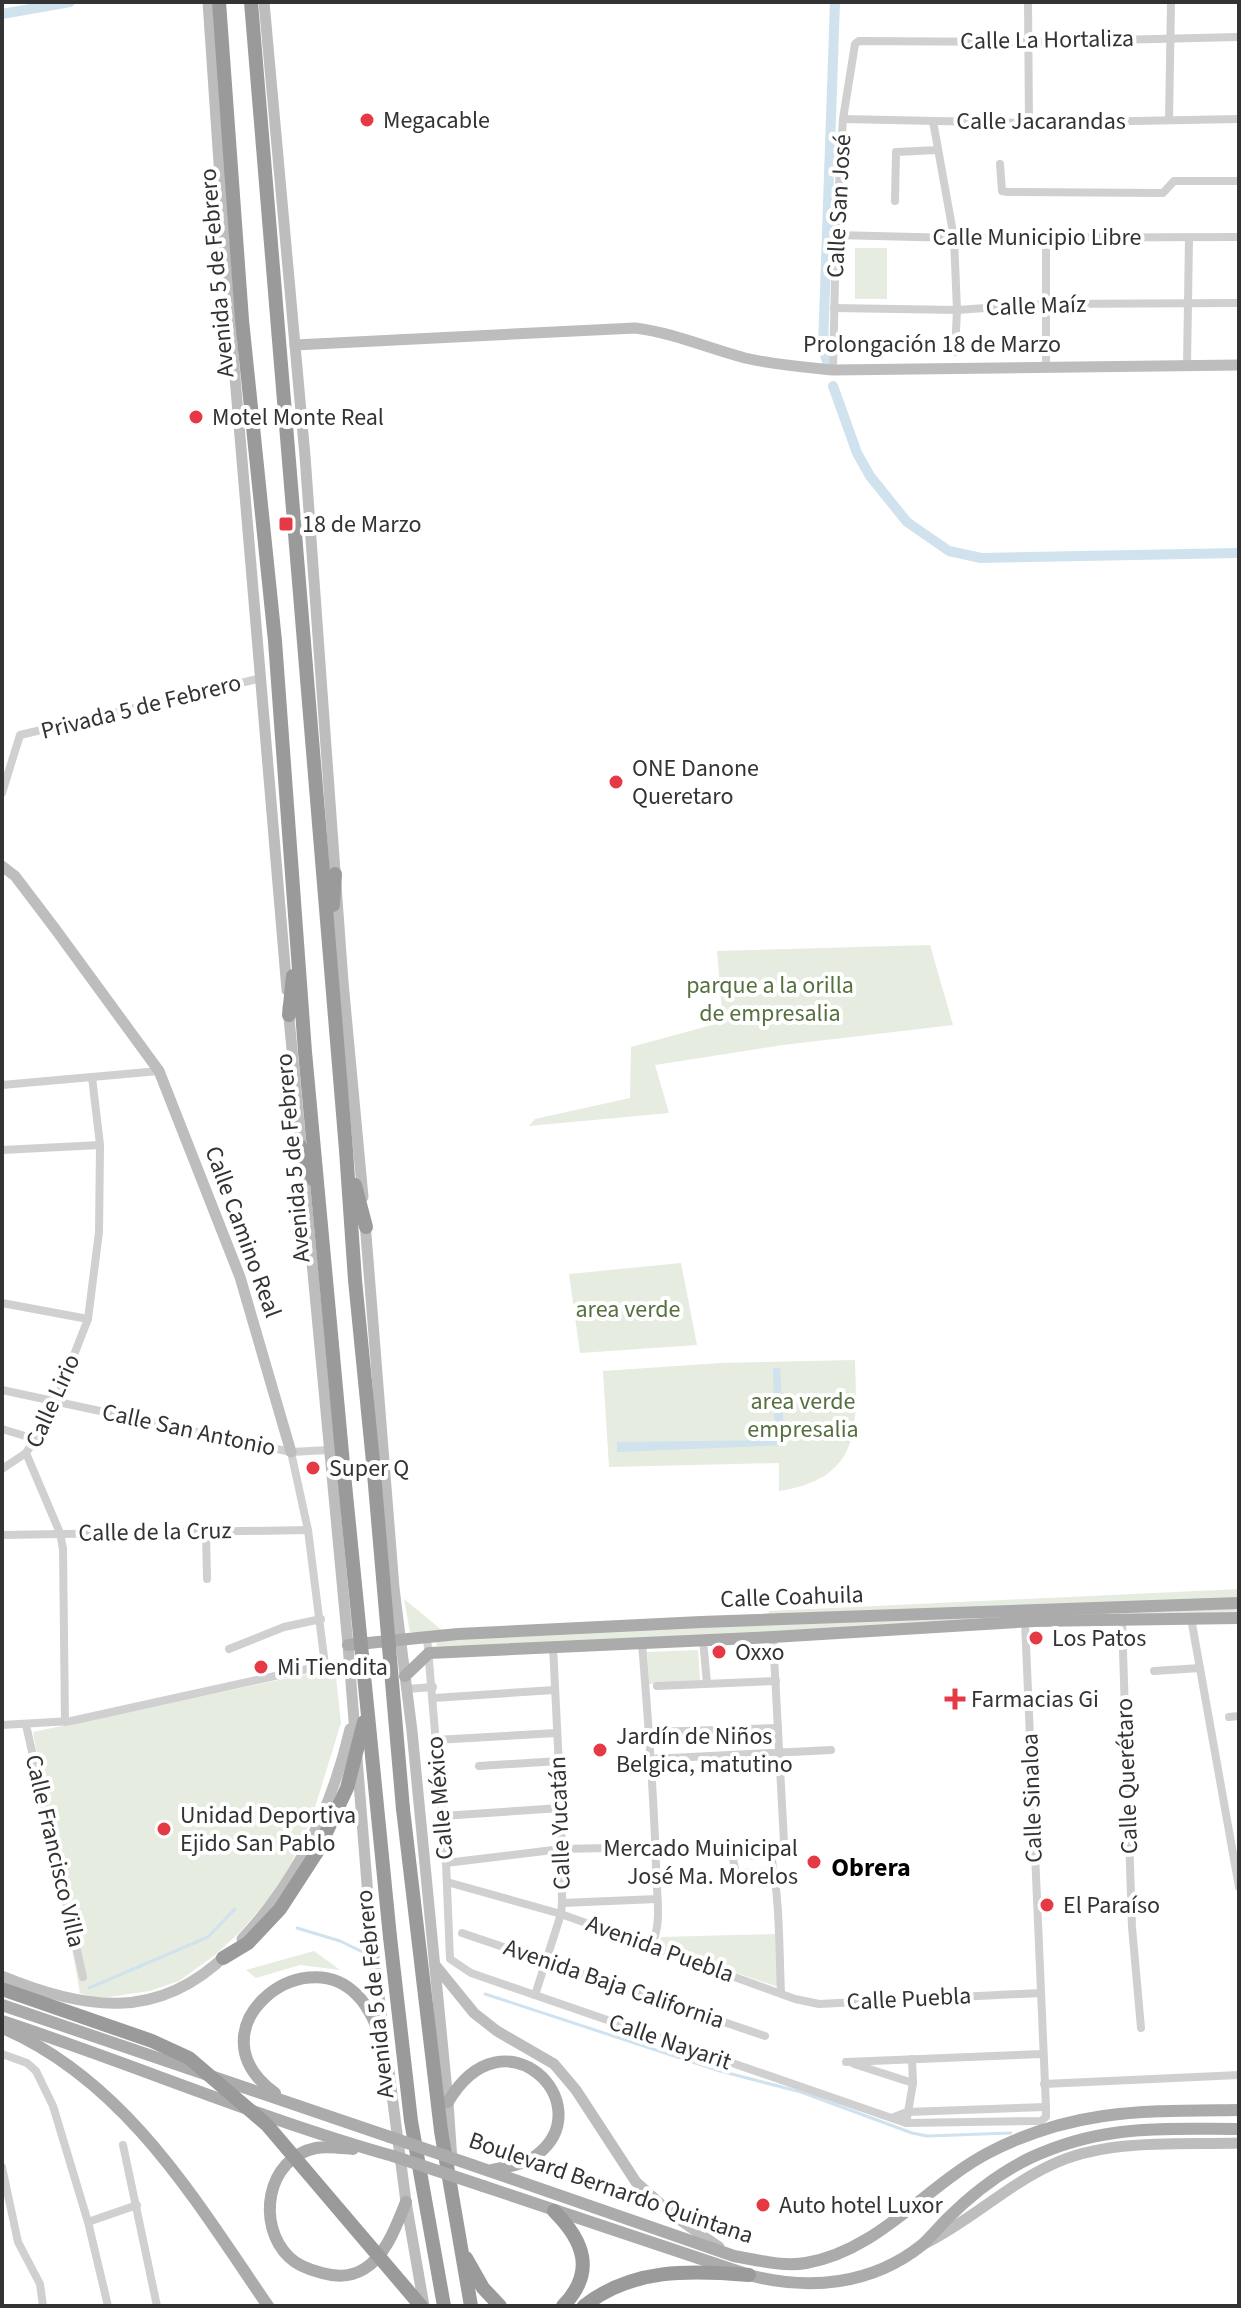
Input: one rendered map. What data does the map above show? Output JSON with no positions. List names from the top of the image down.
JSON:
{
  "streets": {
    "highway": ["Avenida 5 de Febrero"],
    "main road": [
      "Prolongación 18 de Marzo",
      "Calle Camino Real",
      "Calle Coahuila",
      "Boulevard Bernardo Quintana"
    ],
    "street": [
      "Calle La Hortaliza",
      "Calle Jacarandas",
      "Calle San José",
      "Calle Municipio Libre",
      "Calle Maíz",
      "Privada 5 de Febrero",
      "Calle Lirio",
      "Calle San Antonio",
      "Calle de la Cruz",
      "Calle Querétaro",
      "Calle México",
      "Calle Sinaloa",
      "Calle Yucatán",
      "Calle Francisco Villa",
      "Avenida Puebla",
      "Avenida Baja California",
      "Calle Puebla",
      "Calle Nayarit"
    ]
  },
  "crossings": [
    ["Calle La Hortaliza", "Calle San José"],
    ["Calle Jacarandas", "Calle San José"],
    ["Calle San José", "Calle Municipio Libre"],
    ["Calle San José", "Calle Maíz"],
    ["Calle San José", "Prolongación 18 de Marzo"],
    ["Avenida 5 de Febrero", "Prolongación 18 de Marzo"],
    ["Avenida 5 de Febrero", "Privada 5 de Febrero"],
    ["Avenida 5 de Febrero", "Calle San Antonio"],
    ["Avenida 5 de Febrero", "Calle Coahuila"],
    ["Calle Camino Real", "Calle Lirio"],
    ["Calle Camino Real", "Calle San Antonio"],
    ["Calle Camino Real", "Calle de la Cruz"],
    ["Calle Lirio", "Calle San Antonio"],
    ["Calle Lirio", "Calle de la Cruz"],
    ["Calle Coahuila", "Calle Querétaro"],
    ["Calle Coahuila", "Calle México"],
    ["Calle Coahuila", "Calle Sinaloa"],
    ["Calle Coahuila", "Calle Yucatán"],
    ["Calle México", "Avenida Puebla"],
    ["Calle México", "Calle Nayarit"],
    ["Calle Sinaloa", "Calle Puebla"],
    ["Calle Sinaloa", "Calle Nayarit"],
    ["Calle Yucatán", "Avenida Puebla"],
    ["Calle Yucatán", "Avenida Baja California"],
    ["Calle Yucatán", "Calle Nayarit"],
    ["Avenida Puebla", "Calle Puebla"]
  ],
  "districts": ["Obrera"],
  "parks": ["parque a la orilla de empresalia", "area verde", "area verde empresalia"],
  "places": {
    "other": [
      "Megacable",
      "Motel Monte Real",
      "ONE Danone Queretaro",
      "Super Q",
      "Los Patos",
      "Oxxo",
      "Mi Tiendita",
      "Jardín de Niños Belgica, matutino",
      "Unidad Deportiva Ejido San Pablo",
      "Mercado Muinicipal José Ma. Morelos",
      "El Paraíso",
      "Auto hotel Luxor"
    ],
    "transit": ["18 de Marzo"],
    "health": ["Farmacias Gi"]
  }
}
